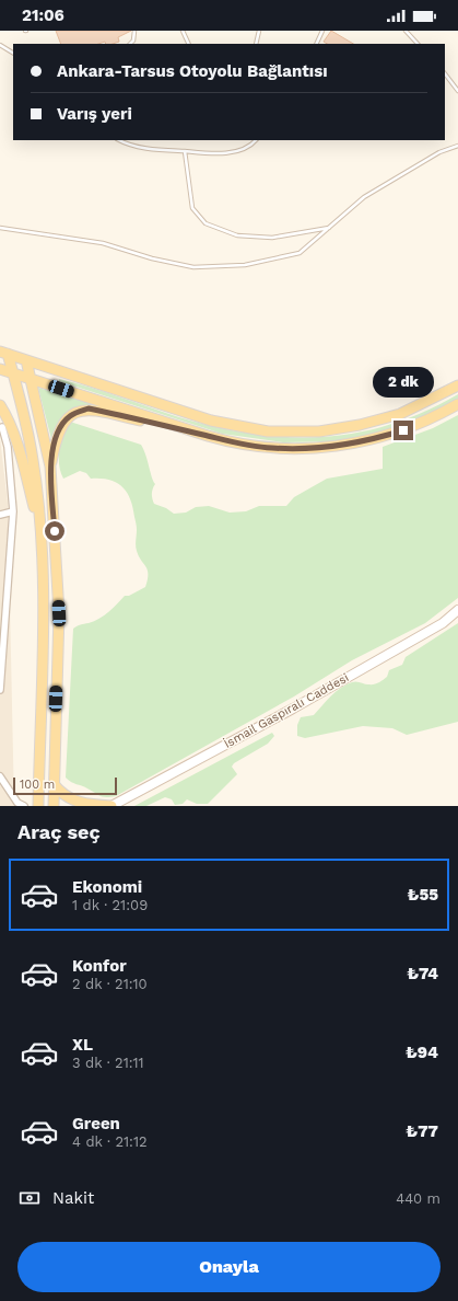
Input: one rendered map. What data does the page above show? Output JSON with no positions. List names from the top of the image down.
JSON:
{
  "streets": {
    "main road": ["İsmail Gaspıralı Caddesi"]
  },
  "scale_bar": "100 m",
  "page": {
    "status": "21:06",
    "banner": ["Ankara-Tarsus Otoyolu Bağlantısı", "Varış yeri"],
    "bubble": "2 dk",
    "scale": "100 m",
    "heading": "Araç seç",
    "list": [
      {
        "name": "Ekonomi",
        "note": "1 dk · 21:09",
        "value": "₺55"
      },
      {
        "name": "Konfor",
        "note": "2 dk · 21:10",
        "value": "₺74"
      },
      {
        "name": "XL",
        "note": "3 dk · 21:11",
        "value": "₺94"
      },
      {
        "name": "Green",
        "note": "4 dk · 21:12",
        "value": "₺77"
      }
    ],
    "pay": ["Nakit", "440 m"],
    "buttons": "Onayla"
  }
}
